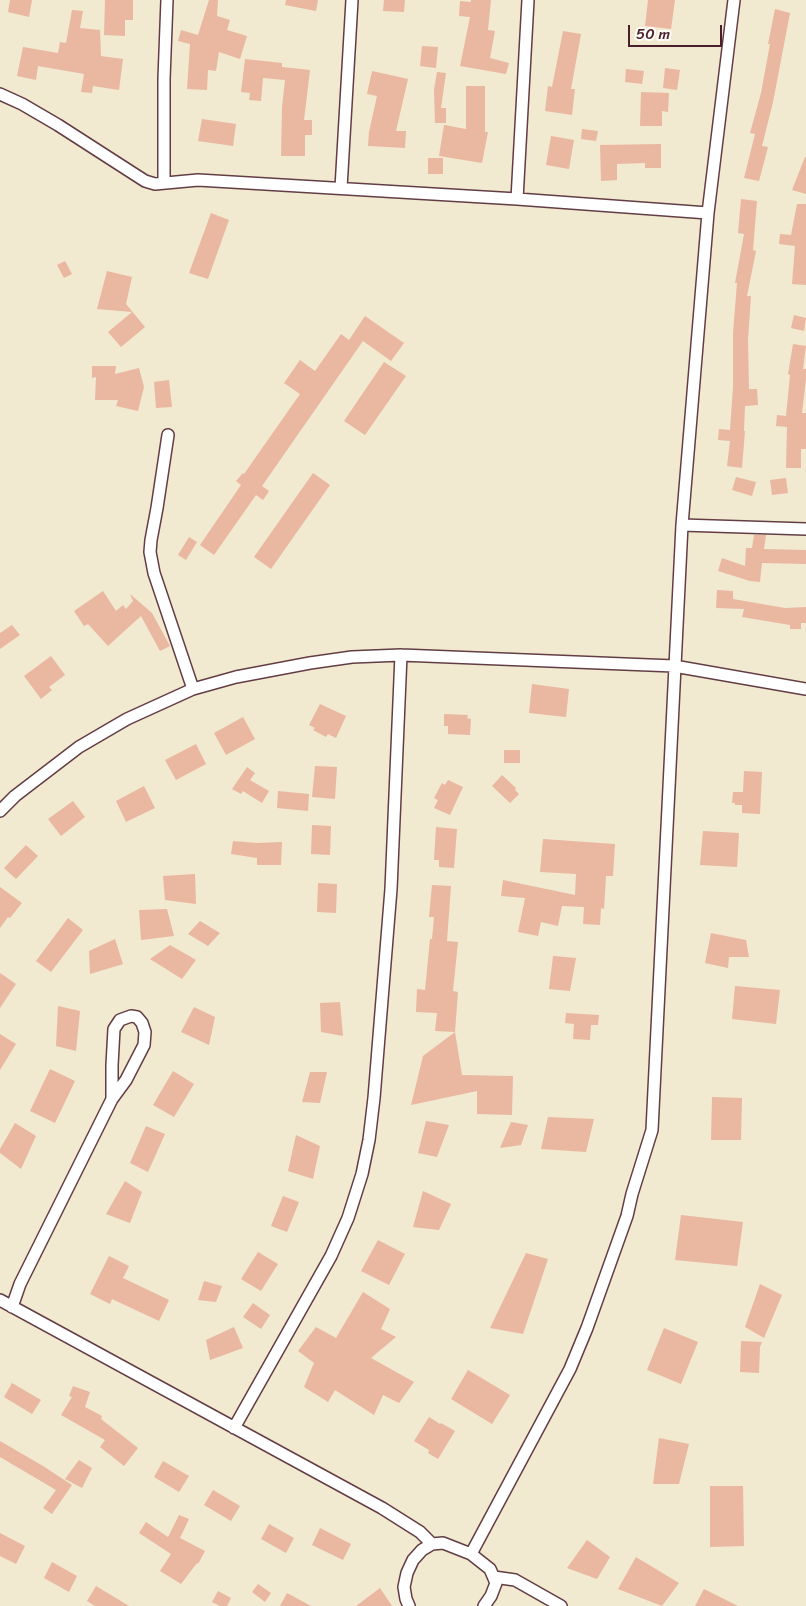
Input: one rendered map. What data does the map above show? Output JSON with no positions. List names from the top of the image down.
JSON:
{
  "scale_bar": "50 m"
}
